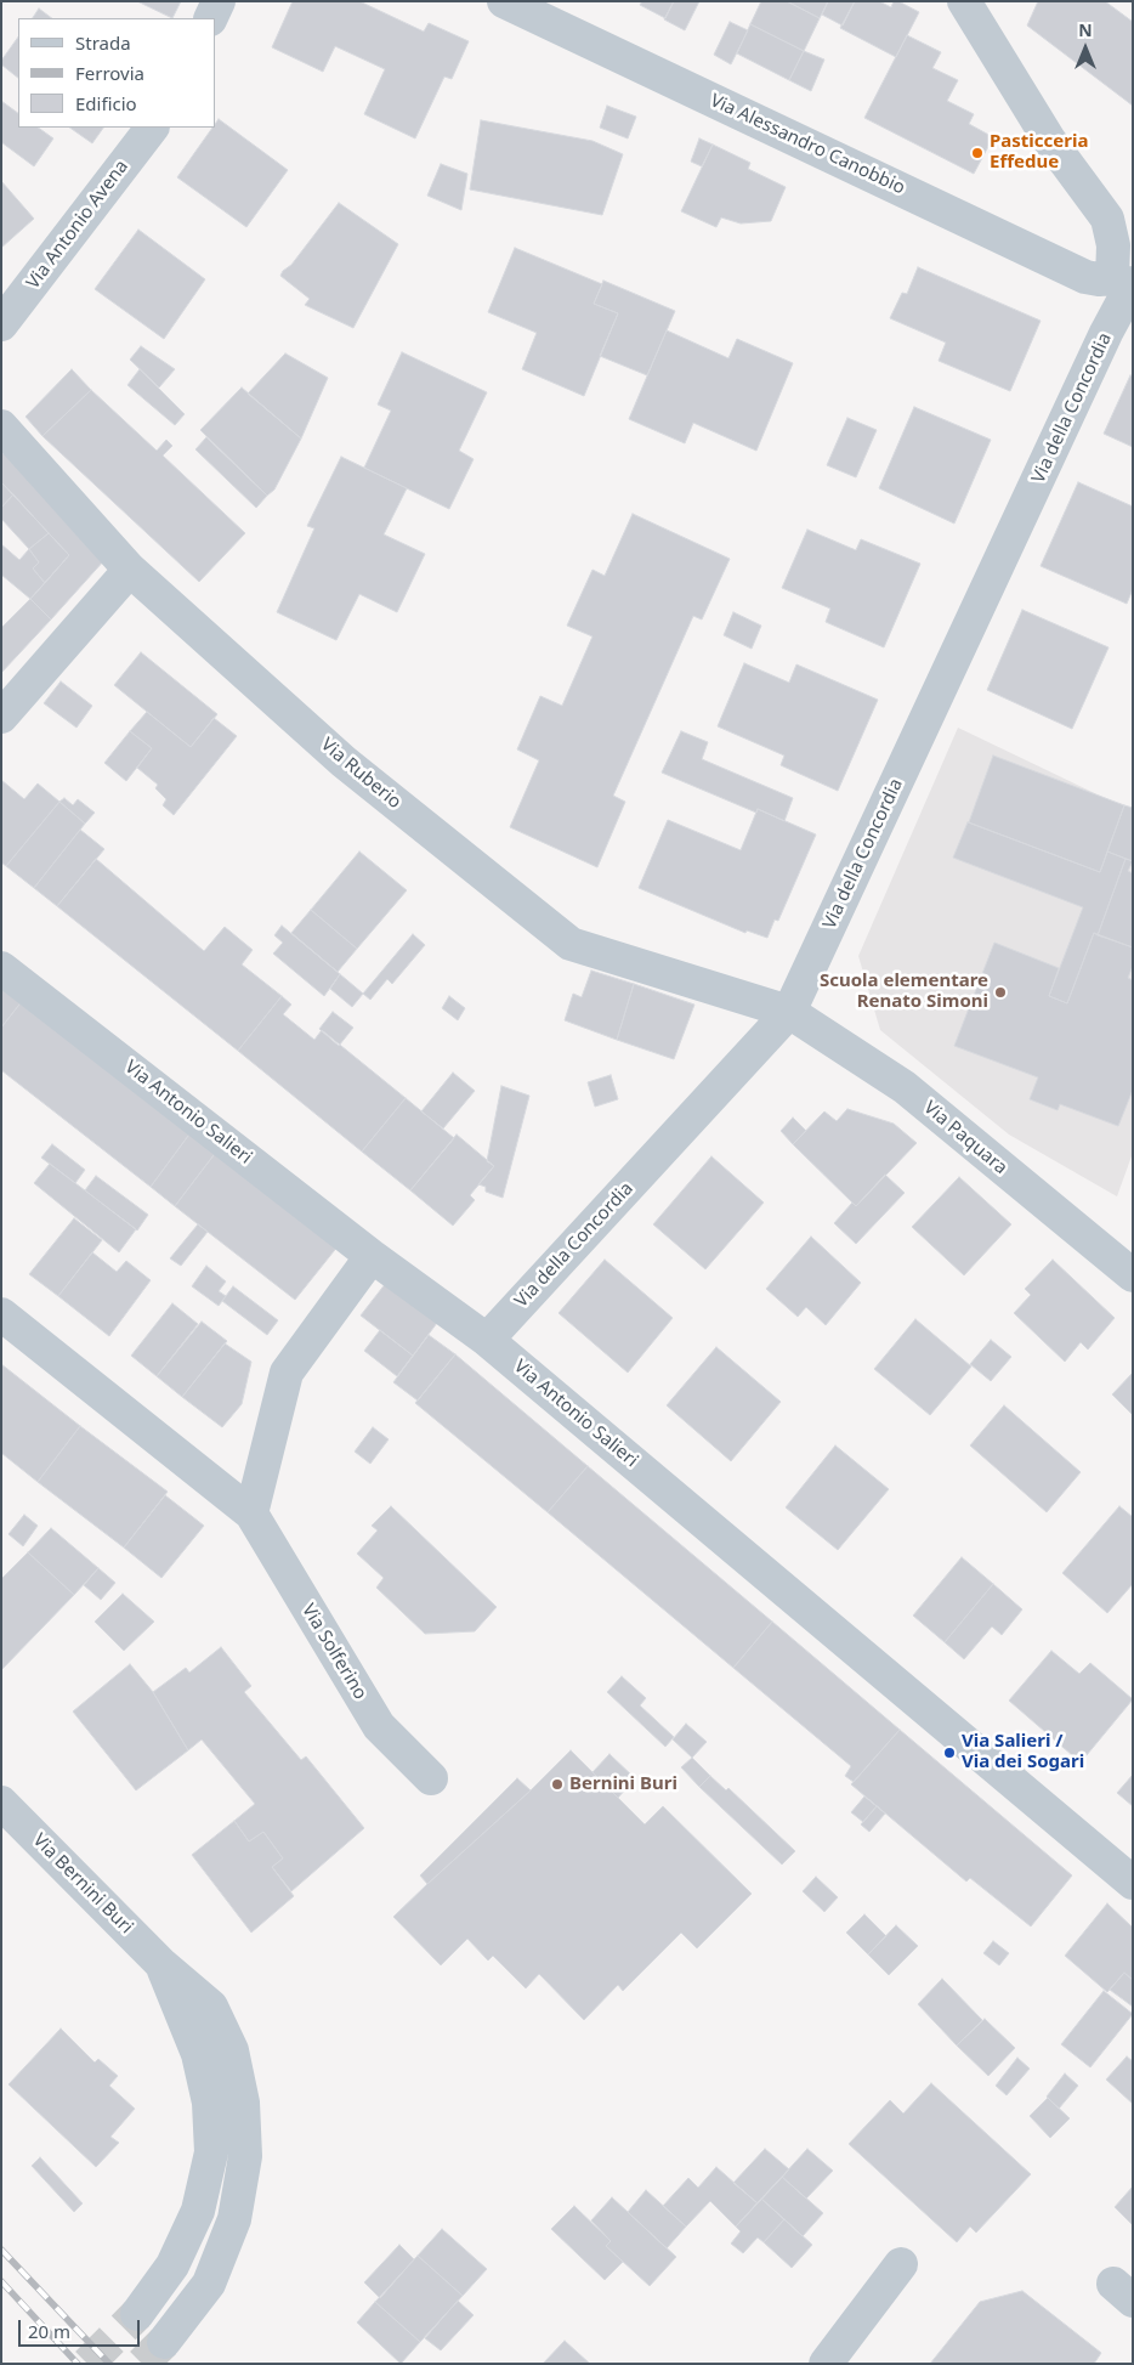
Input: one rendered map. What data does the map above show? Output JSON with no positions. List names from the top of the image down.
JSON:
{
  "streets": {
    "street": [
      "Via Alessandro Canobbio",
      "Via Antonio Avena",
      "Via della Concordia",
      "Via Ruberio",
      "Via Antonio Salieri",
      "Via Paquara",
      "Via Solferino",
      "Via Bernini Buri"
    ]
  },
  "crossings": [
    ["Via Alessandro Canobbio", "Via della Concordia"],
    ["Via della Concordia", "Via Ruberio"],
    ["Via della Concordia", "Via Antonio Salieri"],
    ["Via della Concordia", "Via Paquara"],
    ["Via Ruberio", "Via Paquara"]
  ],
  "places": [
    "Pasticceria Effedue",
    "Scuola elementare Renato Simoni",
    "Via Salieri / Via dei Sogari",
    "Bernini Buri"
  ],
  "legend": ["Strada", "Ferrovia", "Edificio"],
  "scale_bar": "20 m",
  "north": "top"
}
